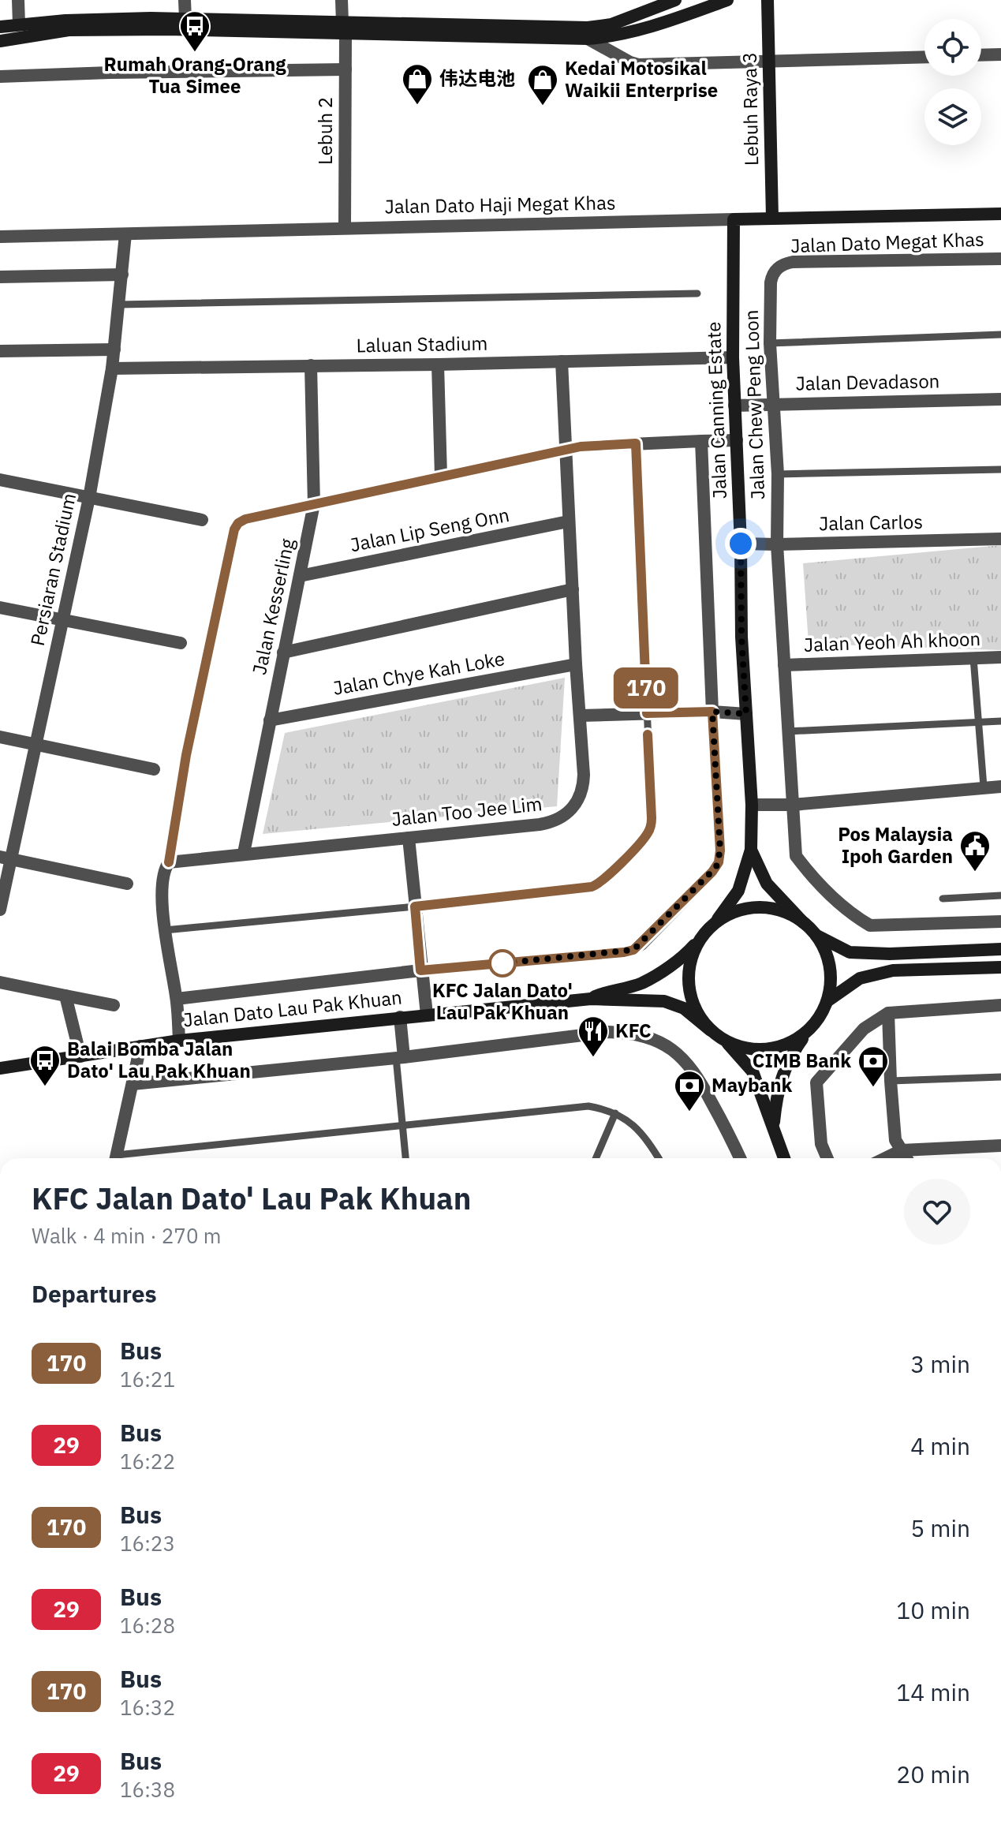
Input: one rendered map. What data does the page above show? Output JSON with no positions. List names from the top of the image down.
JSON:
{
  "streets": {
    "main road": [
      "Lebuh Raya 3",
      "Jalan Dato Haji Megat Khas",
      "Jalan Canning Estate",
      "Jalan Dato Lau Pak Khuan"
    ],
    "street": [
      "Lebuh 2",
      "Jalan Dato Megat Khas",
      "Laluan Stadium",
      "Jalan Devadason",
      "Jalan Chew Peng Loon",
      "Jalan Carlos",
      "Jalan Lip Seng Onn",
      "Persiaran Stadium",
      "Jalan Kesserling",
      "Jalan Yeoh Ah khoon",
      "Jalan Chye Kah Loke",
      "Jalan Too Jee Lim"
    ]
  },
  "crossings": [
    ["Lebuh Raya 3", "Jalan Dato Haji Megat Khas"],
    ["Lebuh 2", "Jalan Dato Haji Megat Khas"],
    ["Jalan Dato Haji Megat Khas", "Jalan Canning Estate"],
    ["Jalan Dato Haji Megat Khas", "Persiaran Stadium"],
    ["Jalan Dato Megat Khas", "Jalan Chew Peng Loon"],
    ["Laluan Stadium", "Jalan Canning Estate"],
    ["Laluan Stadium", "Persiaran Stadium"],
    ["Laluan Stadium", "Jalan Kesserling"],
    ["Laluan Stadium", "Jalan Too Jee Lim"],
    ["Jalan Devadason", "Jalan Chew Peng Loon"],
    ["Jalan Devadason", "Jalan Canning Estate"],
    ["Jalan Chew Peng Loon", "Jalan Carlos"],
    ["Jalan Chew Peng Loon", "Jalan Yeoh Ah khoon"],
    ["Jalan Canning Estate", "Jalan Carlos"],
    ["Jalan Canning Estate", "Jalan Dato Lau Pak Khuan"],
    ["Jalan Lip Seng Onn", "Jalan Kesserling"],
    ["Jalan Lip Seng Onn", "Jalan Too Jee Lim"],
    ["Jalan Kesserling", "Jalan Chye Kah Loke"],
    ["Jalan Kesserling", "Jalan Too Jee Lim"],
    ["Jalan Chye Kah Loke", "Jalan Too Jee Lim"]
  ],
  "places": {
    "bus stop": ["Rumah Orang-Orang Tua Simee", "Balai Bomba Jalan Dato' Lau Pak Khuan"],
    "shop": ["伟达电池", "Kedai Motosikal Waikii Enterprise"],
    "public building": ["Pos Malaysia Ipoh Garden"],
    "other": ["KFC Jalan Dato' Lau Pak Khuan"],
    "restaurant": ["KFC"],
    "bank": ["CIMB Bank", "Maybank"]
  },
  "lines": ["bus line 170"],
  "page": {
    "on_map": "170",
    "heading": [
      ["KFC Jalan Dato' Lau Pak Khuan", "Walk · 4 min · 270 m"],
      "Departures"
    ],
    "list": [
      {
        "mark": "170",
        "name": "Bus",
        "note": "16:21",
        "value": "3 min"
      },
      {
        "mark": "29",
        "name": "Bus",
        "note": "16:22",
        "value": "4 min"
      },
      {
        "mark": "170",
        "name": "Bus",
        "note": "16:23",
        "value": "5 min"
      },
      {
        "mark": "29",
        "name": "Bus",
        "note": "16:28",
        "value": "10 min"
      },
      {
        "mark": "170",
        "name": "Bus",
        "note": "16:32",
        "value": "14 min"
      },
      {
        "mark": "29",
        "name": "Bus",
        "note": "16:38",
        "value": "20 min"
      }
    ]
  }
}
